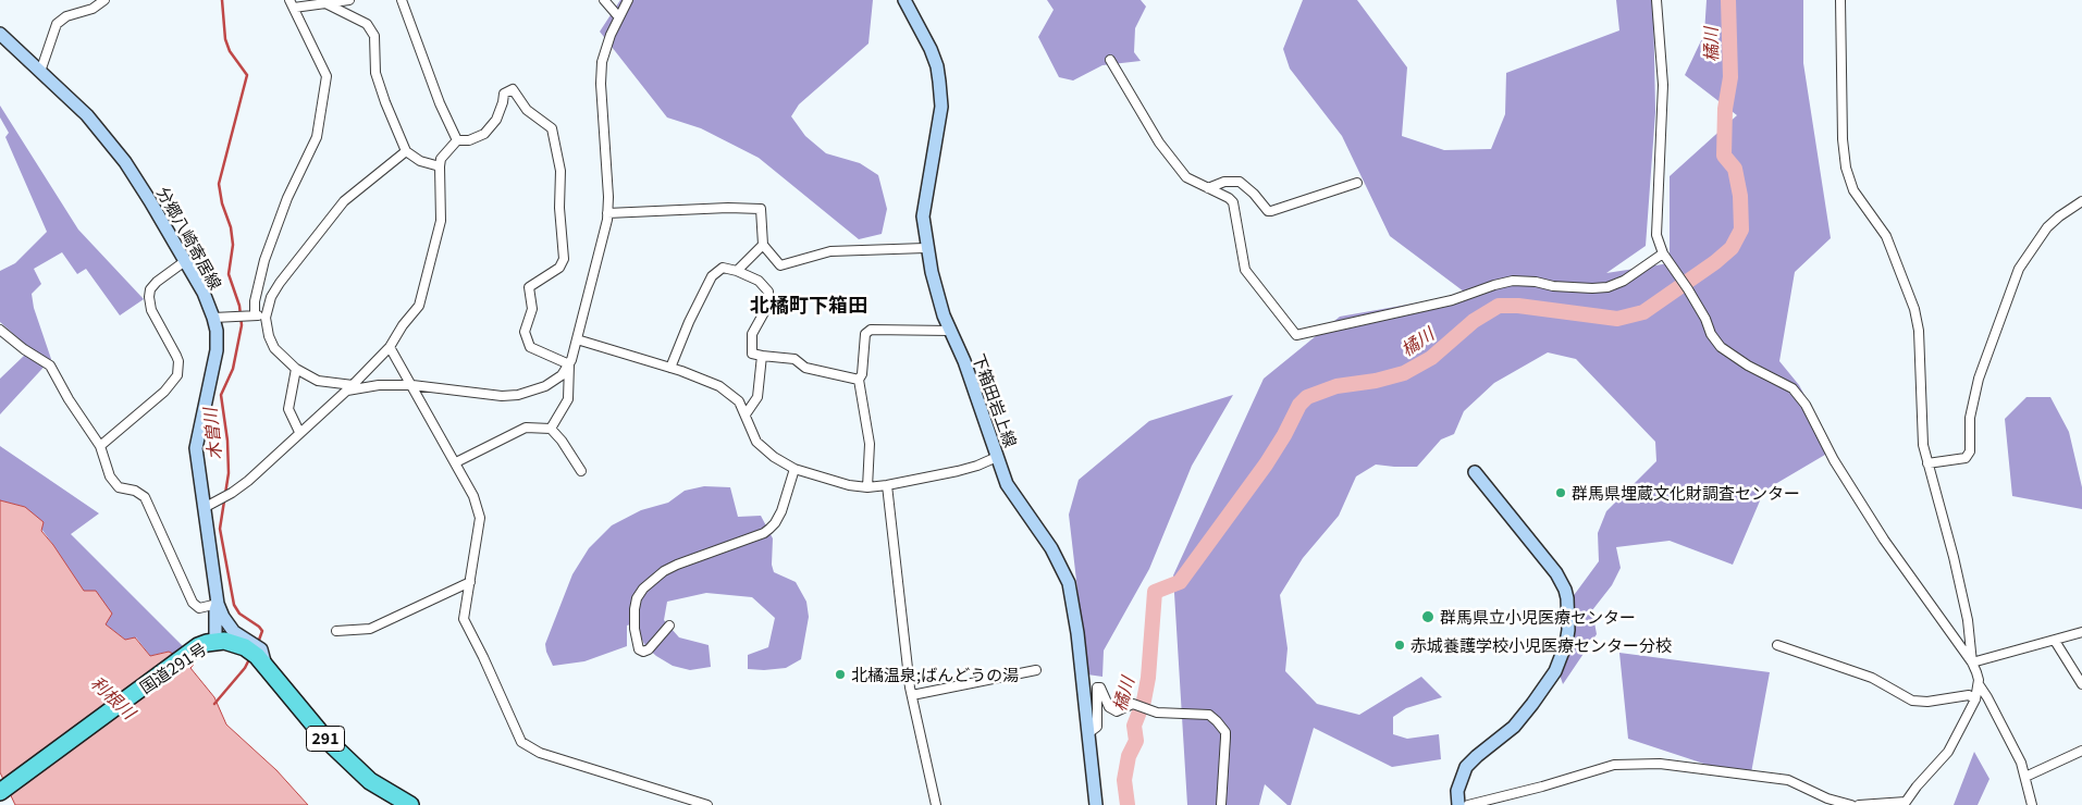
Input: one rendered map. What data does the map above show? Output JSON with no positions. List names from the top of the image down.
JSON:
{
  "streets": {
    "highway": ["国道291号", "291"],
    "main road": ["分郷八崎寄居線", "下箱田岩上線"]
  },
  "crossings": [
    ["分郷八崎寄居線", "国道291号"],
    ["国道291号", "291"]
  ],
  "districts": ["北橘町下箱田"],
  "water": ["橘川", "木曽川", "利根川"],
  "places": [
    "群馬県埋蔵文化財調査センター",
    "群馬県立小児医療センター",
    "赤城養護学校小児医療センター分校",
    "北橘温泉;ばんどうの湯"
  ]
}
